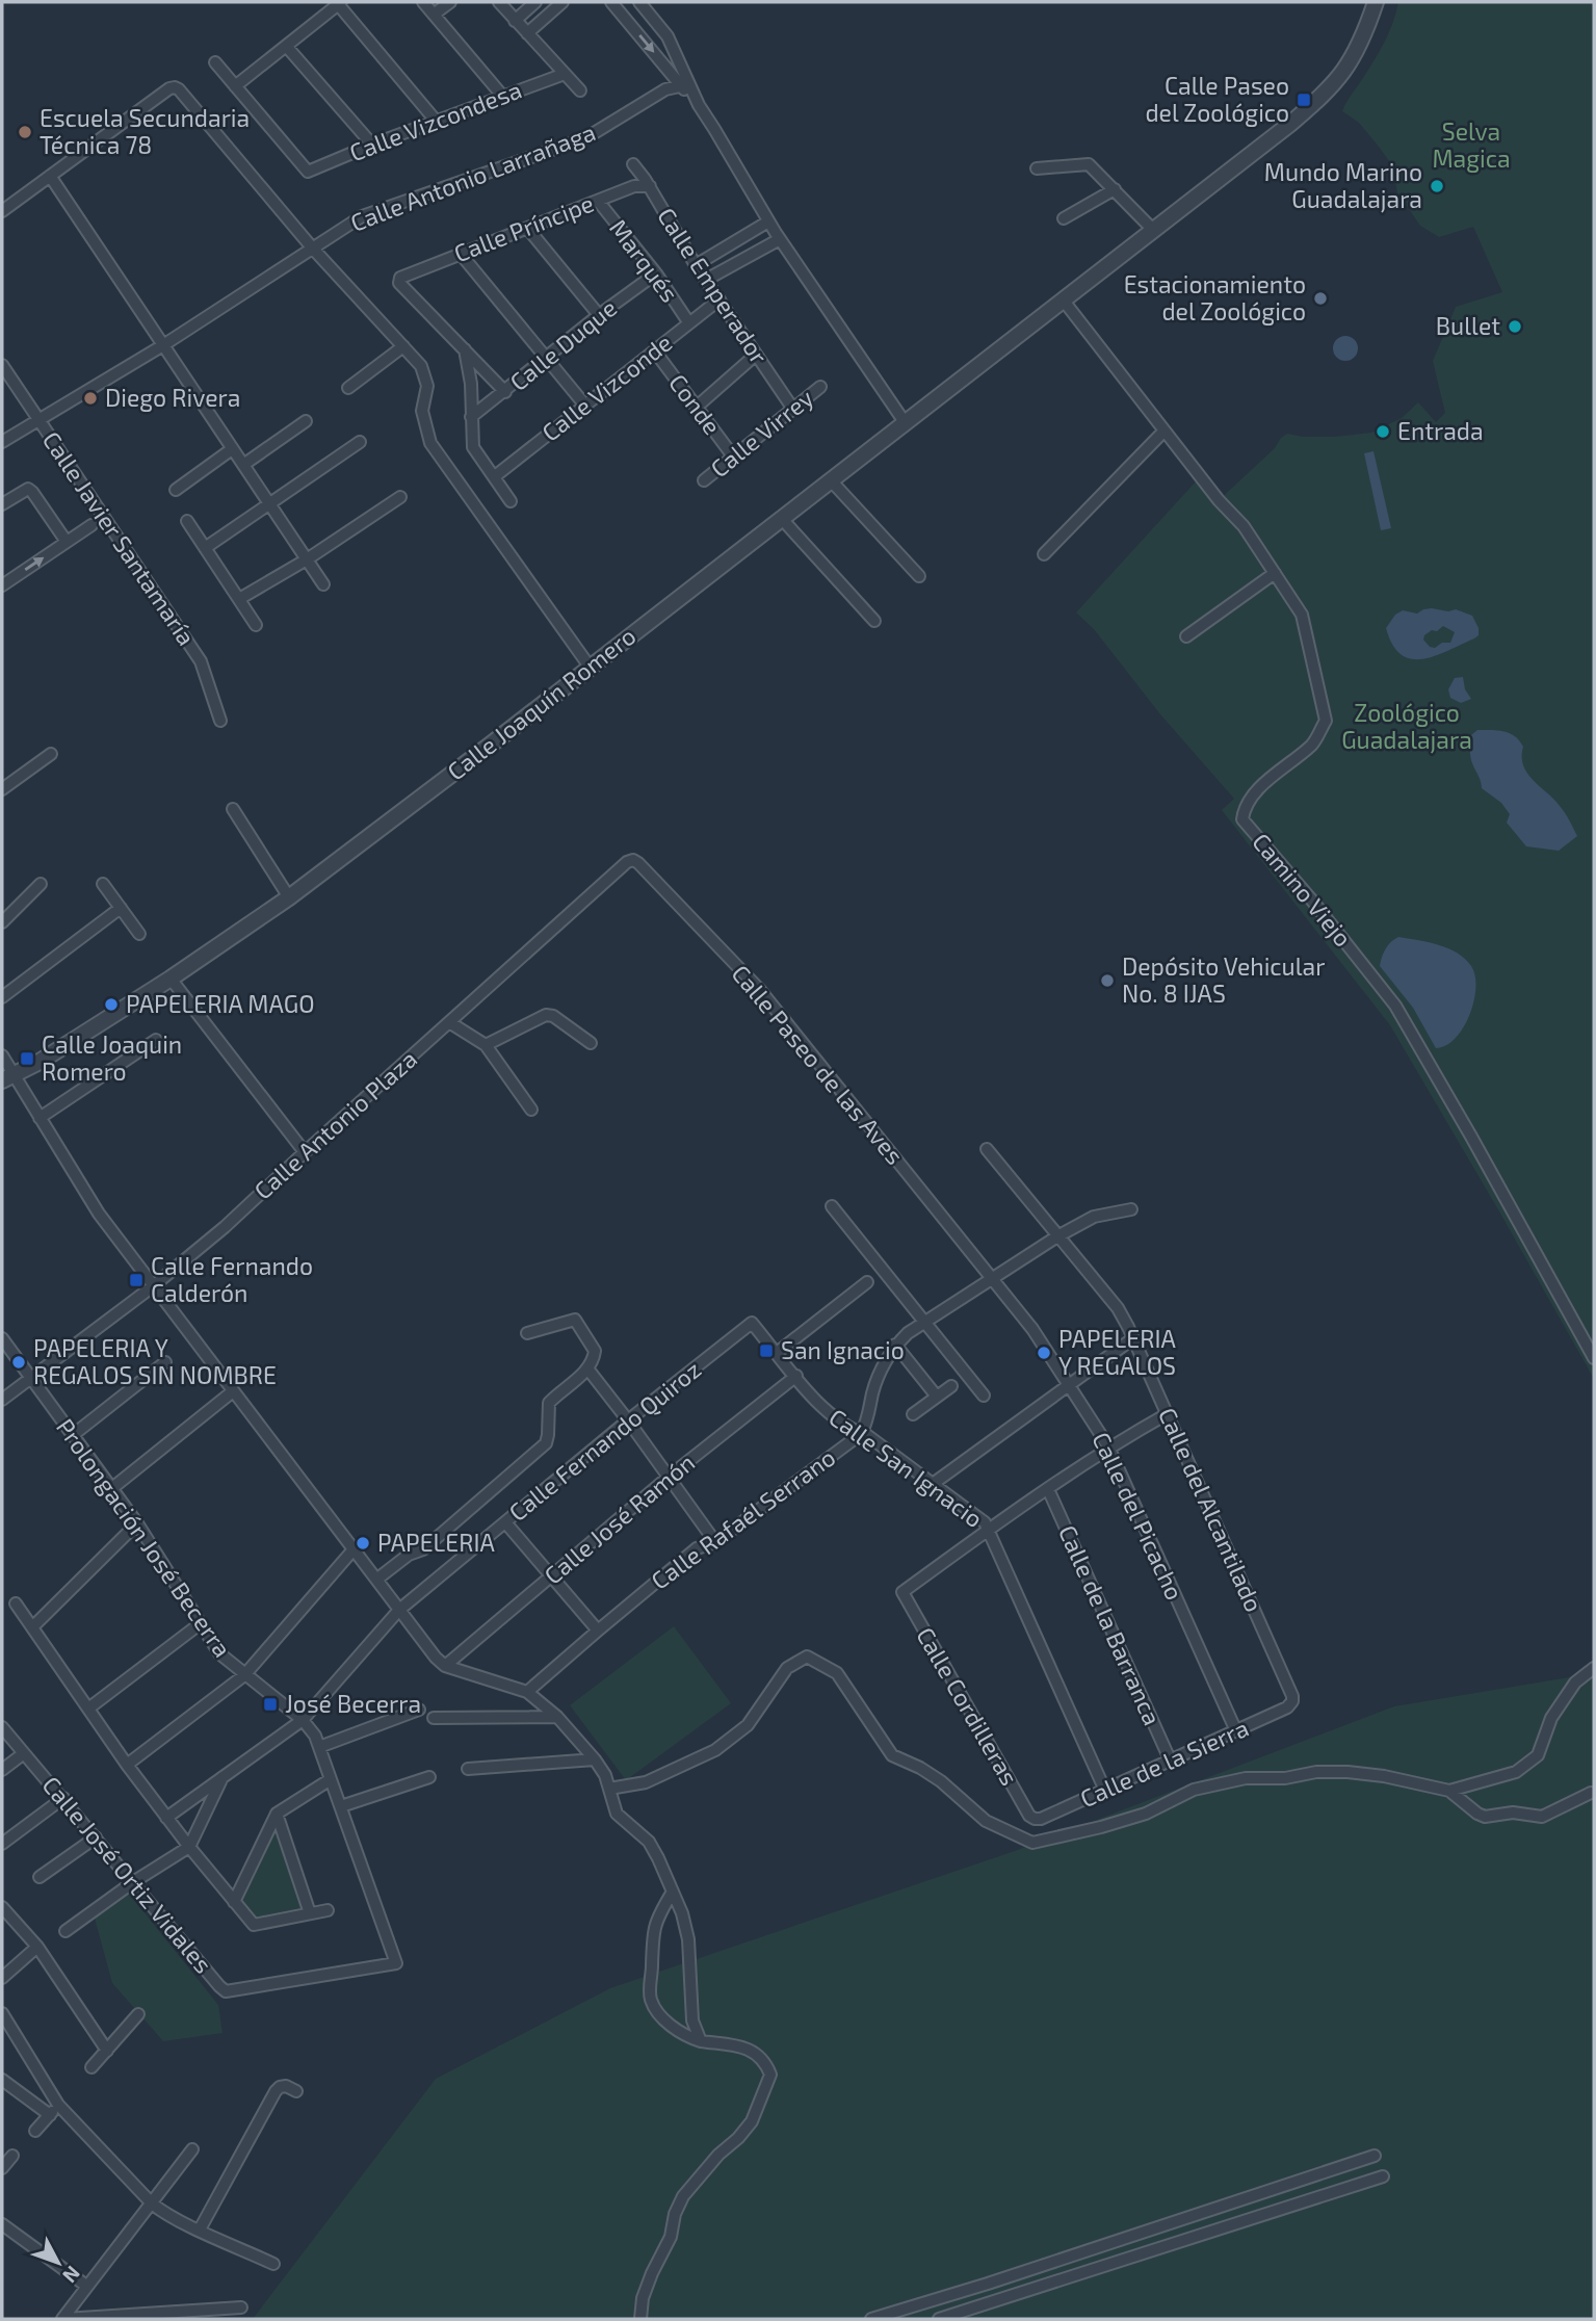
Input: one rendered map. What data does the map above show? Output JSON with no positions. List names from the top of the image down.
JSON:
{
  "streets": {
    "street": [
      "Calle Vizcondesa",
      "Calle Antonio Larrañaga",
      "Calle Príncipe",
      "Marqués",
      "Calle Emperador",
      "Calle Duque",
      "Calle Vizconde",
      "Conde",
      "Calle Virrey",
      "Calle Javier Santamaría",
      "Calle Joaquín Romero",
      "Camino Viejo",
      "Calle Paseo de las Aves",
      "Calle Antonio Plaza",
      "Calle Fernando Quiroz",
      "Calle San Ignacio",
      "Calle del Alcantilado",
      "Calle del Picacho",
      "Calle José Ramón",
      "Calle Rafaél Serrano",
      "Prolongación José Becerra",
      "Calle de la Barranca",
      "Calle Cordilleras",
      "Calle de la Sierra",
      "Calle José Ortiz Vidales"
    ]
  },
  "crossings": [
    ["Calle Antonio Larrañaga", "Calle Javier Santamaría"],
    ["Calle Príncipe", "Marqués"],
    ["Calle Príncipe", "Calle Emperador"],
    ["Marqués", "Calle Duque"],
    ["Marqués", "Calle Vizconde"],
    ["Calle Emperador", "Calle Vizconde"],
    ["Calle Emperador", "Calle Virrey"],
    ["Calle Vizconde", "Conde"],
    ["Conde", "Calle Virrey"],
    ["Calle Joaquín Romero", "Camino Viejo"],
    ["Calle Paseo de las Aves", "Calle Antonio Plaza"],
    ["Calle Paseo de las Aves", "Calle del Picacho"],
    ["Calle Paseo de las Aves", "Calle Rafaél Serrano"],
    ["Calle Antonio Plaza", "Prolongación José Becerra"],
    ["Calle Fernando Quiroz", "Calle San Ignacio"],
    ["Calle Fernando Quiroz", "Prolongación José Becerra"],
    ["Calle San Ignacio", "Calle José Ramón"],
    ["Calle San Ignacio", "Calle Rafaél Serrano"],
    ["Calle San Ignacio", "Calle Cordilleras"],
    ["Calle San Ignacio", "Calle de la Sierra"],
    ["Calle del Alcantilado", "Calle Rafaél Serrano"],
    ["Calle del Alcantilado", "Calle de la Sierra"],
    ["Calle del Picacho", "Calle Rafaél Serrano"],
    ["Calle del Picacho", "Calle de la Sierra"],
    ["Prolongación José Becerra", "Calle José Ortiz Vidales"],
    ["Calle de la Barranca", "Calle de la Sierra"],
    ["Calle Cordilleras", "Calle de la Sierra"]
  ],
  "parks": ["Selva Magica", "Zoológico Guadalajara"],
  "places": {
    "transit": [
      "Calle Paseo del Zoológico",
      "Calle Joaquin Romero",
      "Calle Fernando Calderón",
      "San Ignacio",
      "José Becerra"
    ],
    "other": [
      "Escuela Secundaria Técnica 78",
      "Mundo Marino Guadalajara",
      "Estacionamiento del Zoológico",
      "Bullet",
      "Diego Rivera",
      "Entrada",
      "Depósito Vehicular No. 8 IJAS",
      "PAPELERIA MAGO",
      "PAPELERIA Y REGALOS",
      "PAPELERIA Y REGALOS SIN NOMBRE",
      "PAPELERIA"
    ]
  },
  "north": "bottom right"
}
